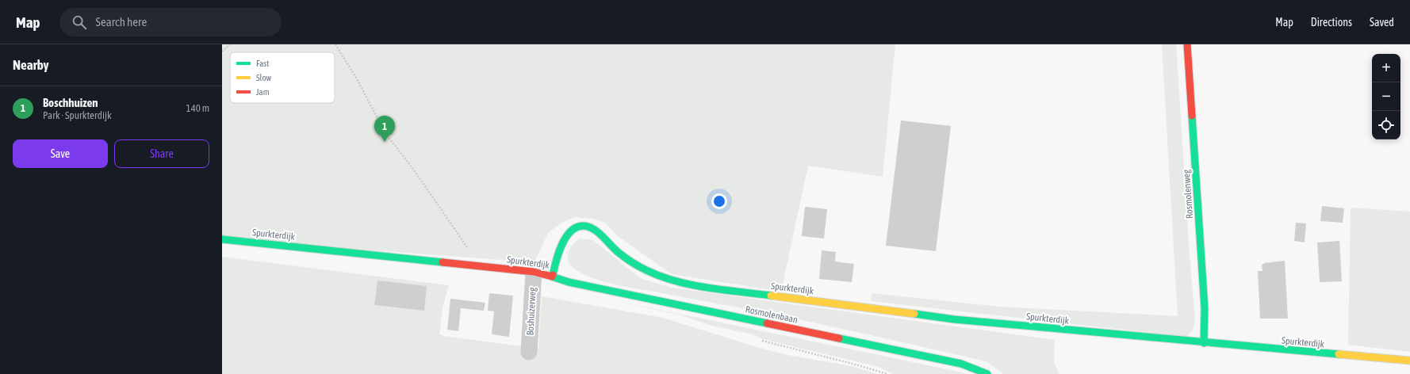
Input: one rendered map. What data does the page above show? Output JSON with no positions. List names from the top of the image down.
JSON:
{
  "streets": {
    "street": [
      "Rosmolenweg",
      "Spurkterdijk",
      "Boshuizerweg",
      "Rosmolenbaan"
    ]
  },
  "crossings": [
    ["Rosmolenweg", "Spurkterdijk"],
    ["Spurkterdijk", "Boshuizerweg"],
    ["Spurkterdijk", "Rosmolenbaan"]
  ],
  "legend": ["Fast", "Slow", "Jam"],
  "page": {
    "header": "Map",
    "search": "Search here",
    "nav": ["Map", "Directions", "Saved"],
    "heading": "Nearby",
    "map_buttons": ["+", "−"],
    "list": [
      {
        "mark": "1",
        "name": "Boschhuizen",
        "note": "Park · Spurkterdijk",
        "value": "140 m"
      }
    ],
    "pins": "1",
    "buttons": ["Save", "Share"]
  }
}
